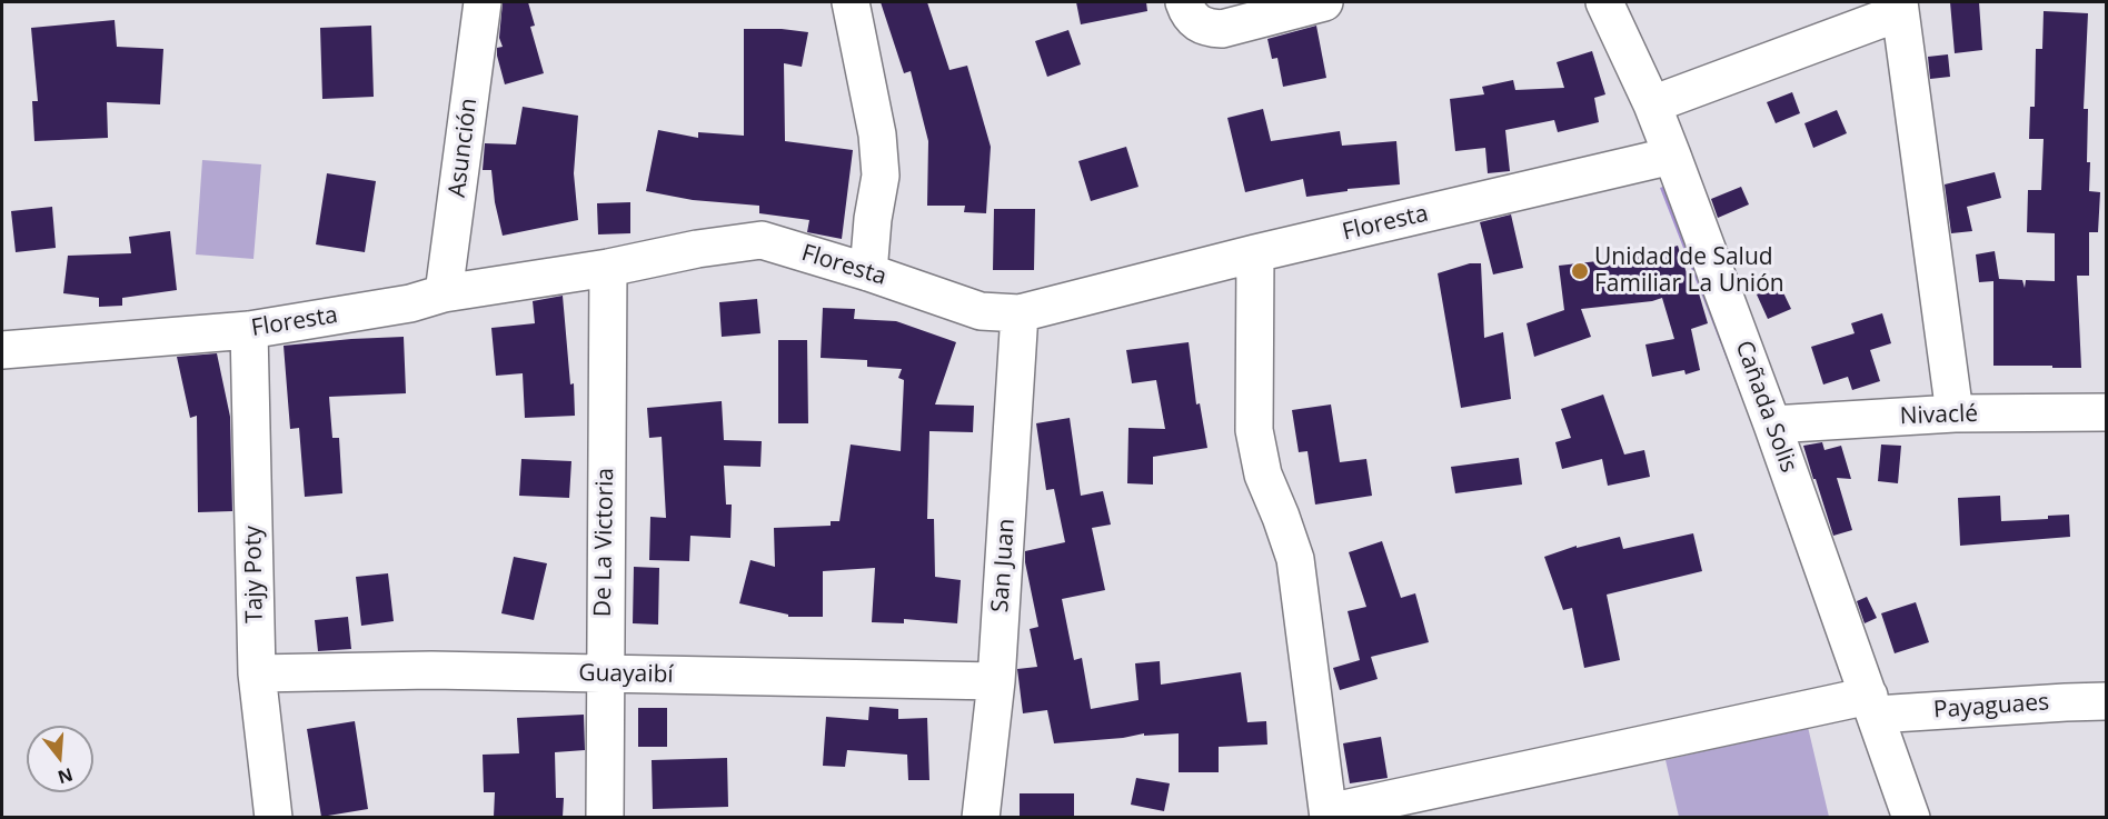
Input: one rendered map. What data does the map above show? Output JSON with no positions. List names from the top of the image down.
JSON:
{
  "streets": {
    "street": [
      "Asunción",
      "Floresta",
      "Cañada Solis",
      "Nivaclé",
      "De La Victoria",
      "San Juan",
      "Tajy Poty",
      "Guayaibí",
      "Payaguaes"
    ]
  },
  "crossings": [
    ["Asunción", "Floresta"],
    ["Floresta", "Cañada Solis"],
    ["Floresta", "De La Victoria"],
    ["Floresta", "San Juan"],
    ["Floresta", "Tajy Poty"],
    ["Cañada Solis", "Nivaclé"],
    ["Cañada Solis", "Payaguaes"],
    ["De La Victoria", "Guayaibí"],
    ["San Juan", "Guayaibí"],
    ["Tajy Poty", "Guayaibí"]
  ],
  "places": ["Unidad de Salud Familiar La Unión"],
  "north": "bottom"
}
